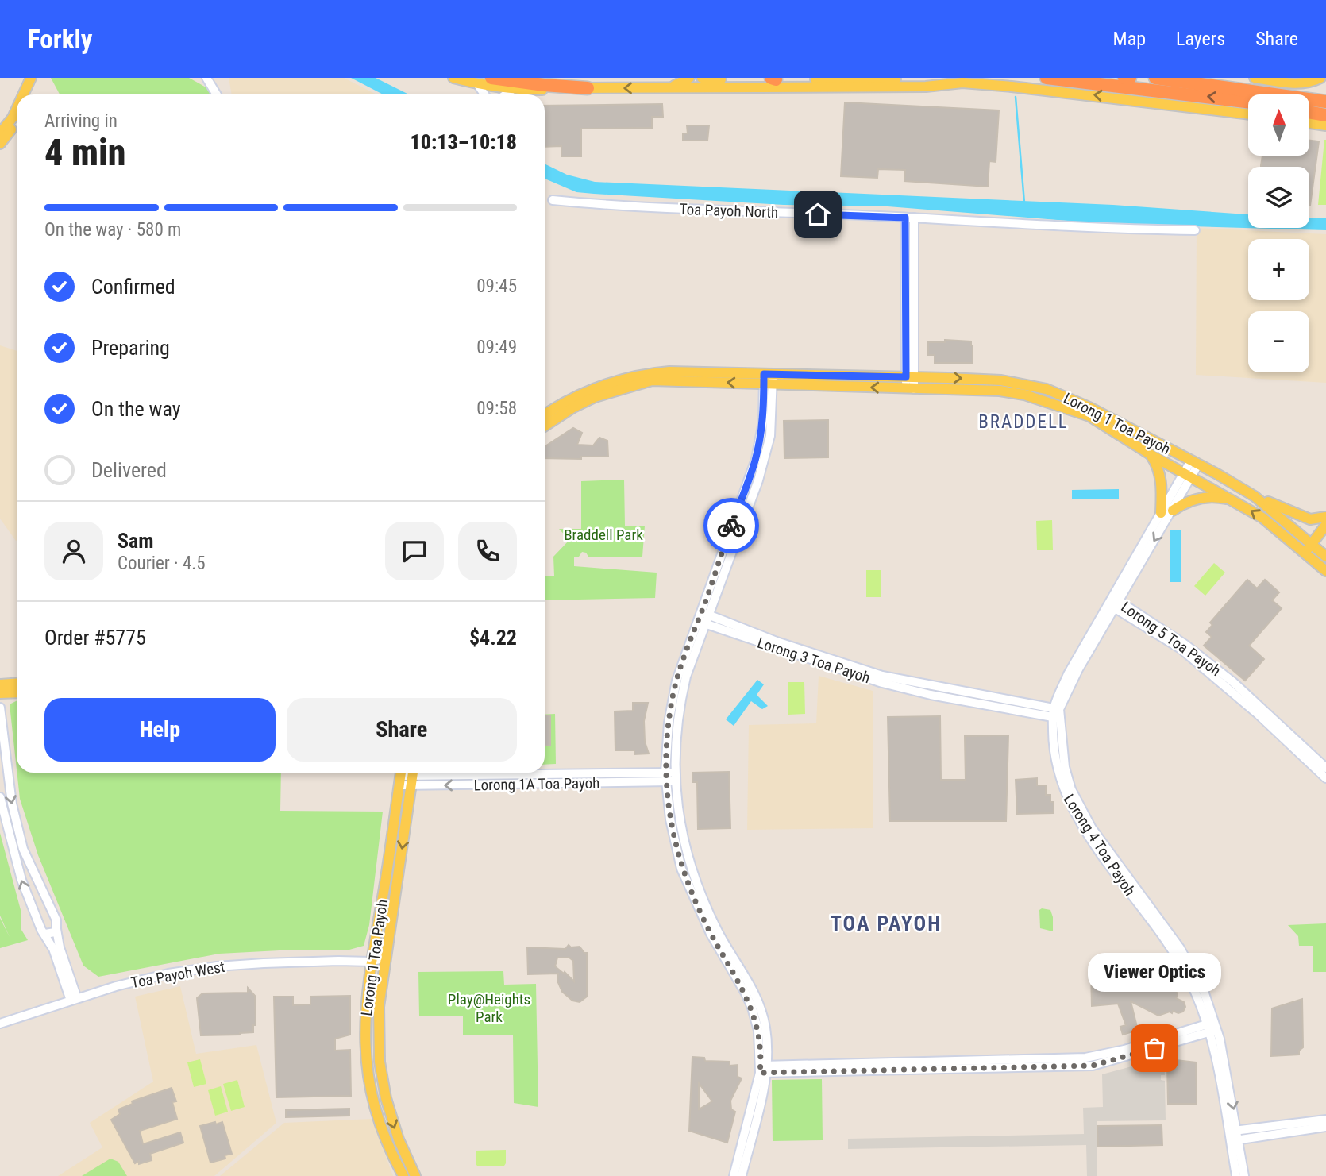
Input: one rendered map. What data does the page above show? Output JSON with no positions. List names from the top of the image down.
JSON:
{
  "streets": {
    "main road": ["Lorong 1 Toa Payoh"],
    "street": [
      "Toa Payoh North",
      "Lorong 5 Toa Payoh",
      "Lorong 3 Toa Payoh",
      "Lorong 1A Toa Payoh",
      "Lorong 4 Toa Payoh",
      "Toa Payoh West"
    ]
  },
  "crossings": [
    ["Lorong 1 Toa Payoh", "Lorong 1A Toa Payoh"],
    ["Lorong 1 Toa Payoh", "Lorong 4 Toa Payoh"],
    ["Lorong 1 Toa Payoh", "Toa Payoh West"],
    ["Lorong 5 Toa Payoh", "Lorong 4 Toa Payoh"],
    ["Lorong 3 Toa Payoh", "Lorong 4 Toa Payoh"]
  ],
  "districts": ["BRADDELL", "TOA PAYOH"],
  "parks": ["Braddell Park", "Play@Heights Park"],
  "places": ["Viewer Optics"],
  "north": "top",
  "page": {
    "header": "Forkly",
    "nav": ["Map", "Layers", "Share"],
    "map_buttons": ["+", "−"],
    "heading": ["4 min", "Arriving in", "10:13–10:18"],
    "panel": [
      "Sam",
      "Courier · 4.5",
      "Order #5775",
      "$4.22"
    ],
    "bar": "On the way · 580 m",
    "list": [
      ["Confirmed", "09:45"],
      ["Preparing", "09:49"],
      ["On the way", "09:58"],
      "Delivered"
    ],
    "buttons": ["Help", "Share"],
    "bubble": "Viewer Optics"
  }
}
